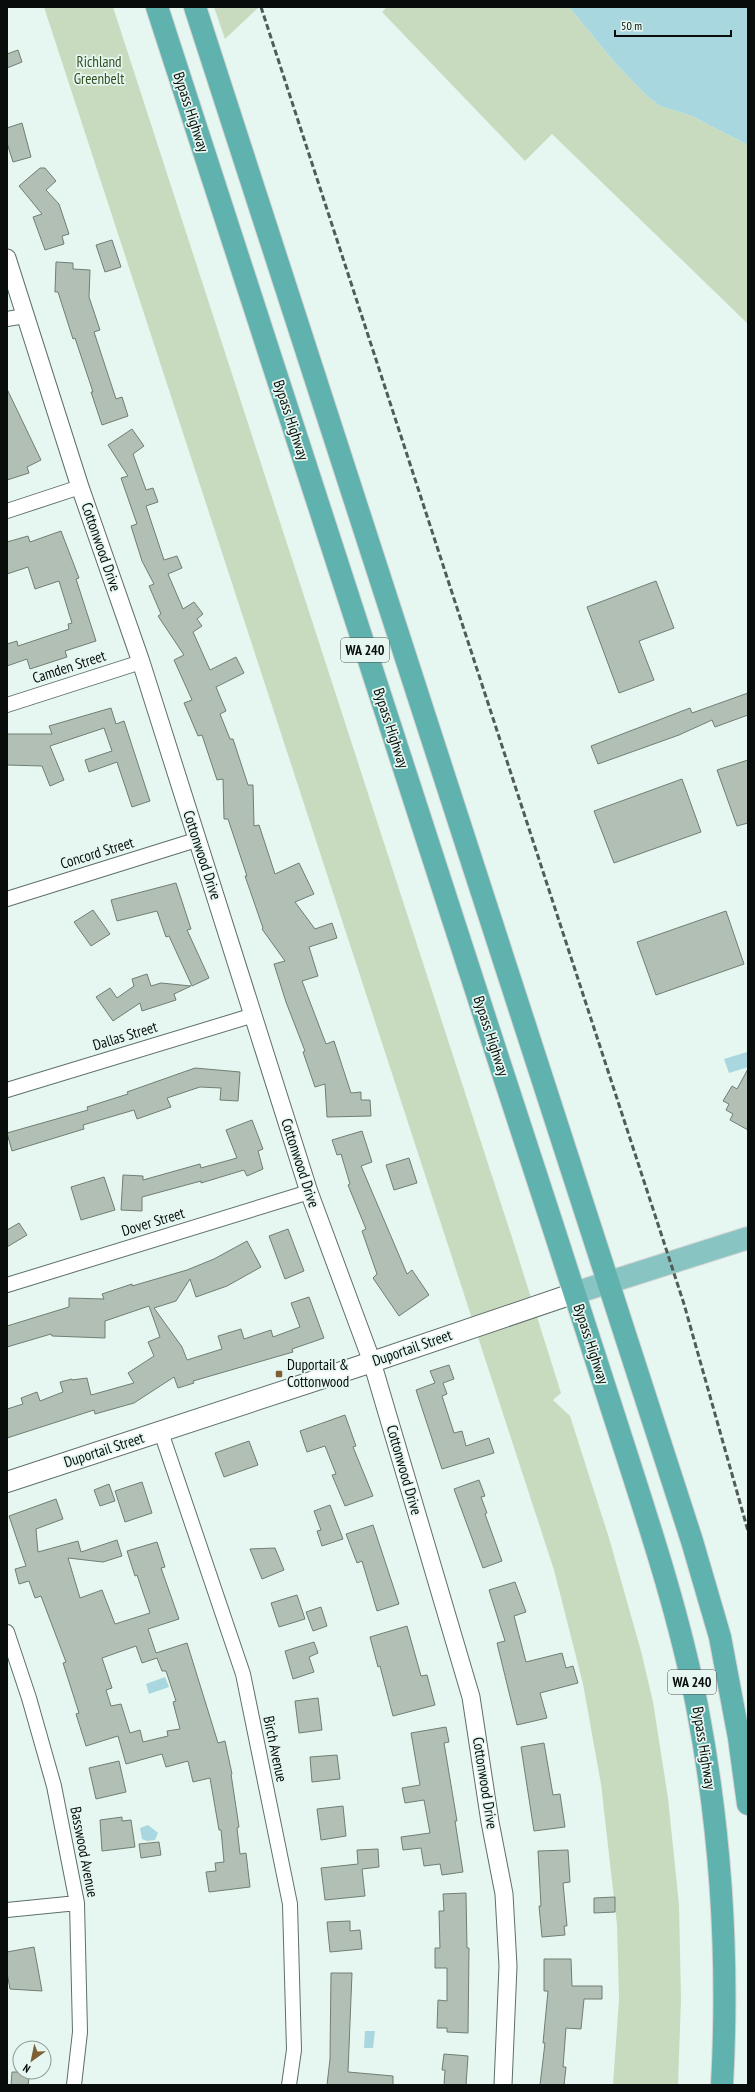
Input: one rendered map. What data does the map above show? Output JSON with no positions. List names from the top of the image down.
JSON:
{
  "streets": {
    "highway": ["Bypass Highway", "WA 240"],
    "main road": ["Duportail Street"],
    "street": [
      "Cottonwood Drive",
      "Camden Street",
      "Concord Street",
      "Dallas Street",
      "Dover Street",
      "Birch Avenue",
      "Basswood Avenue"
    ]
  },
  "crossings": [
    ["Bypass Highway", "Duportail Street"],
    ["Cottonwood Drive", "Camden Street"],
    ["Cottonwood Drive", "Concord Street"],
    ["Cottonwood Drive", "Dallas Street"],
    ["Cottonwood Drive", "Dover Street"],
    ["Cottonwood Drive", "Duportail Street"],
    ["WA 240", "Duportail Street"],
    ["Duportail Street", "Birch Avenue"]
  ],
  "parks": ["Richland Greenbelt"],
  "places": {
    "transit": ["Duportail & Cottonwood"]
  },
  "scale_bar": "50 m",
  "north": "bottom left"
}
